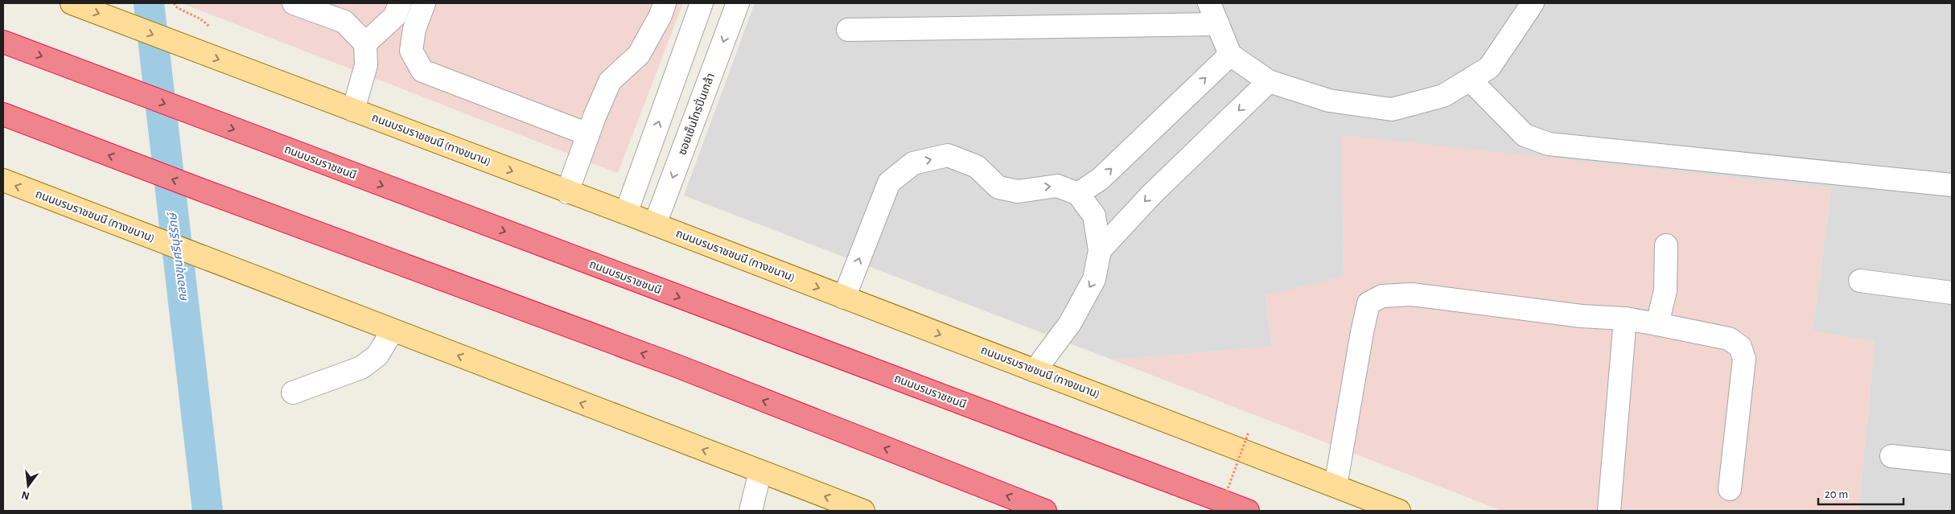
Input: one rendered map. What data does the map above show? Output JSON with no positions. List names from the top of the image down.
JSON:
{
  "streets": {
    "highway": ["ถนนบรมราชชนนี"],
    "main road": ["ถนนบรมราชชนนี (ทางขนาน)"],
    "street": ["ซอยเซ็นโทรปิ่นเกล้า"]
  },
  "crossings": [
    ["ซอยเซ็นโทรปิ่นเกล้า", "ถนนบรมราชชนนี (ทางขนาน)"]
  ],
  "water": ["คลองขุนศรีบุรีรักษ์"],
  "scale_bar": "20 m",
  "north": "bottom"
}
